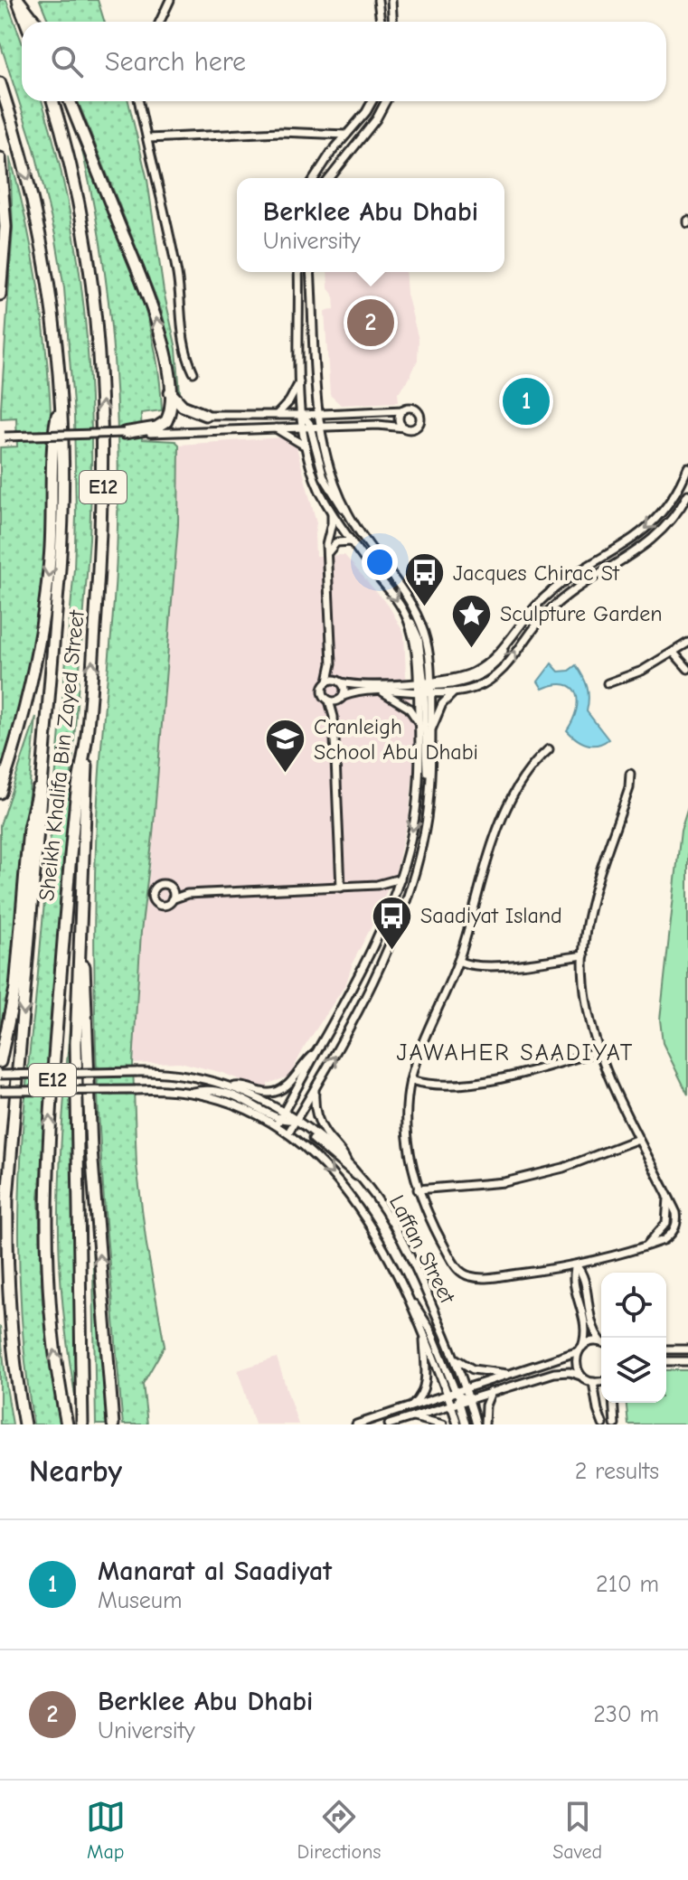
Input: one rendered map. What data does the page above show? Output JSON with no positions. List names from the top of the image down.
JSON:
{
  "streets": {
    "highway": ["E12", "Sheikh Khalifa Bin Zayed Street"],
    "street": ["Laffan Street"]
  },
  "districts": ["JAWAHER SAADIYAT"],
  "places": {
    "bus stop": ["Jacques Chirac St", "Saadiyat Island"],
    "place": ["Sculpture Garden"],
    "school or university": ["Cranleigh School Abu Dhabi"]
  },
  "page": {
    "search": "Search here",
    "popup": ["Berklee Abu Dhabi", "University"],
    "pins": ["2", "1"],
    "heading": ["Nearby", "2 results"],
    "list": [
      {
        "mark": "1",
        "name": "Manarat al Saadiyat",
        "note": "Museum",
        "value": "210 m"
      },
      {
        "mark": "2",
        "name": "Berklee Abu Dhabi",
        "note": "University",
        "value": "230 m"
      }
    ],
    "nav": ["Map", "Directions", "Saved"]
  }
}
